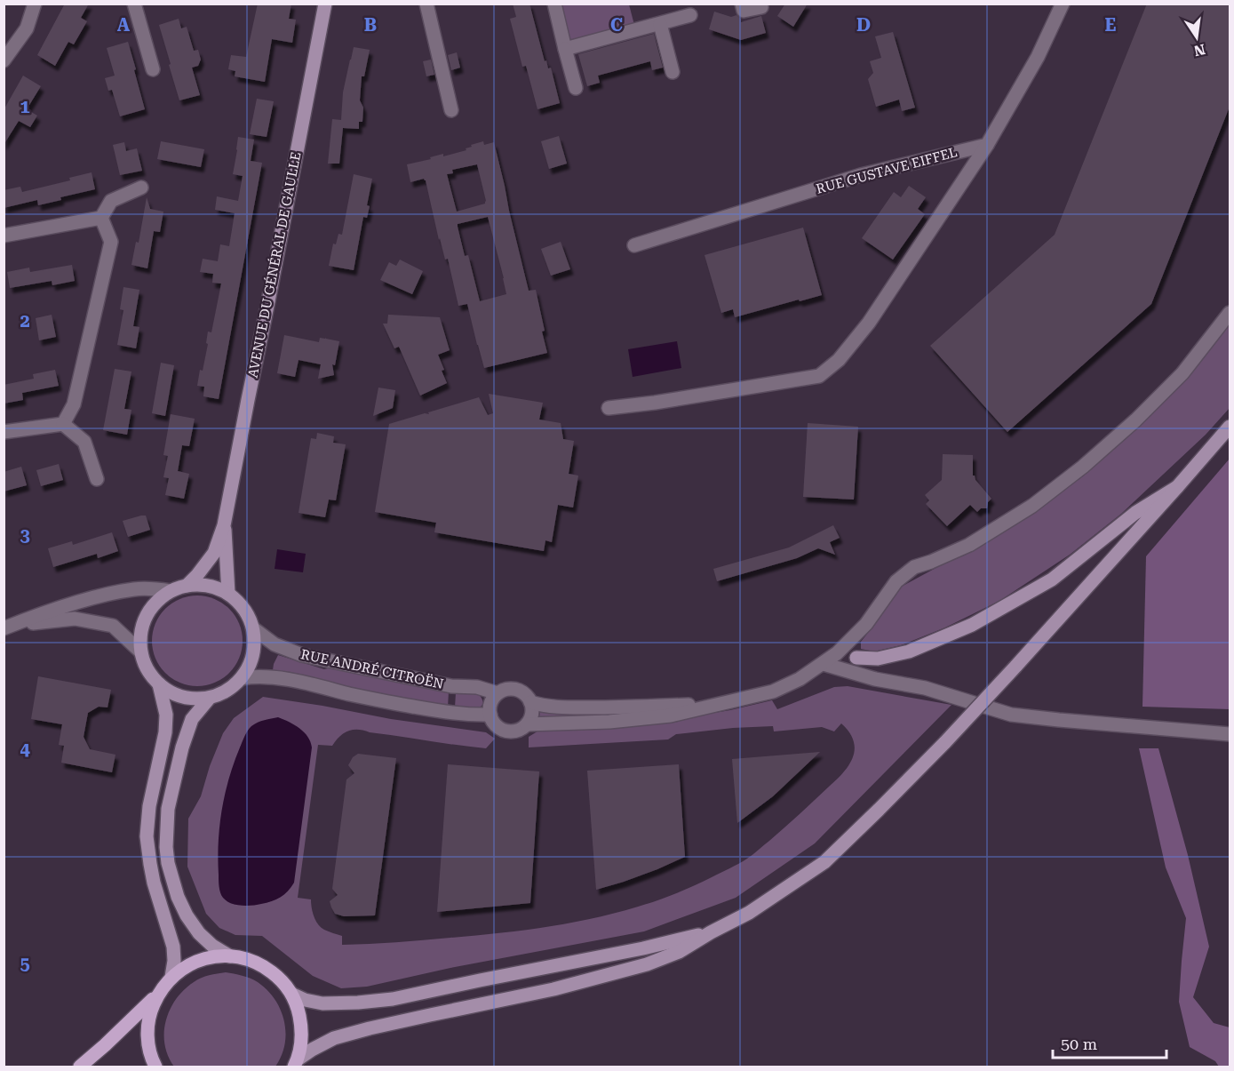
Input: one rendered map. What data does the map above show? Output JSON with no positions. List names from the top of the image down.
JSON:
{
  "streets": {
    "main road": ["AVENUE DU GÉNÉRAL DE GAULLE"],
    "street": ["RUE GUSTAVE EIFFEL", "RUE ANDRÉ CITROËN"]
  },
  "crossings": [
    ["AVENUE DU GÉNÉRAL DE GAULLE", "RUE ANDRÉ CITROËN"]
  ],
  "scale_bar": "50 m",
  "north": "bottom",
  "grid": {
    "columns": [
      "A",
      "B",
      "C",
      "D",
      "E"
    ],
    "rows": [
      "1",
      "2",
      "3",
      "4",
      "5"
    ]
  }
}
